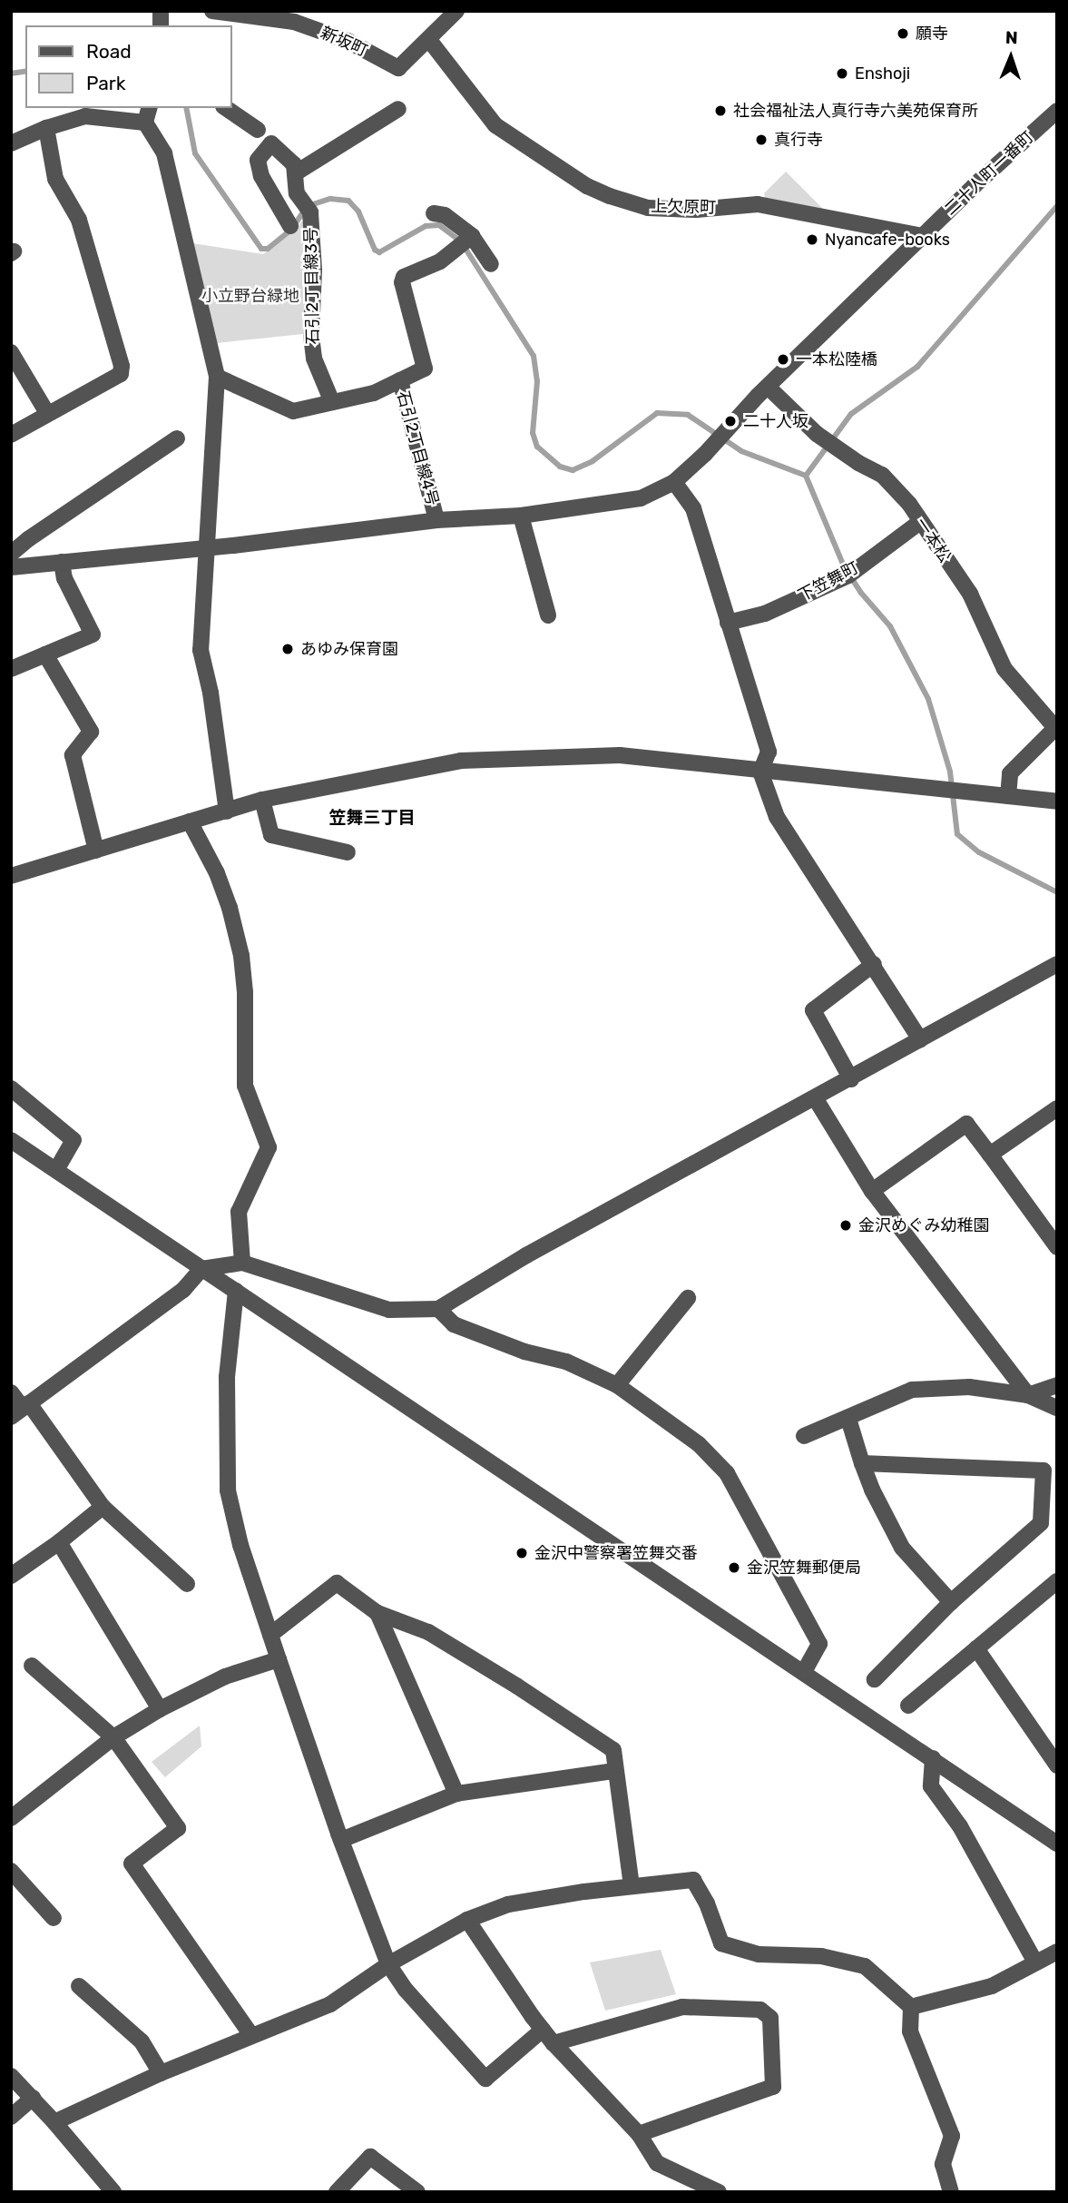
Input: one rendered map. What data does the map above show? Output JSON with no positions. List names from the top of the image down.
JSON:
{
  "streets": {
    "street": [
      "新坂町",
      "二十人町一番町",
      "上欠原町",
      "石引2丁目線3号",
      "石引2丁目線4号",
      "一本松",
      "下笠舞町"
    ]
  },
  "crossings": [
    ["新坂町", "上欠原町"],
    ["二十人町一番町", "上欠原町"],
    ["二十人町一番町", "石引2丁目線4号"],
    ["二十人町一番町", "一本松"],
    ["石引2丁目線3号", "石引2丁目線4号"],
    ["一本松", "下笠舞町"]
  ],
  "districts": ["笠舞三丁目"],
  "parks": ["小立野台緑地"],
  "places": [
    "願寺",
    "Enshoji",
    "社会福祉法人真行寺六美苑保育所",
    "真行寺",
    "Nyancafe-books",
    "一本松陸橋",
    "二十人坂",
    "あゆみ保育園",
    "金沢めぐみ幼稚園",
    "金沢中警察署笠舞交番",
    "金沢笠舞郵便局"
  ],
  "legend": ["Road", "Park"],
  "north": "top"
}
